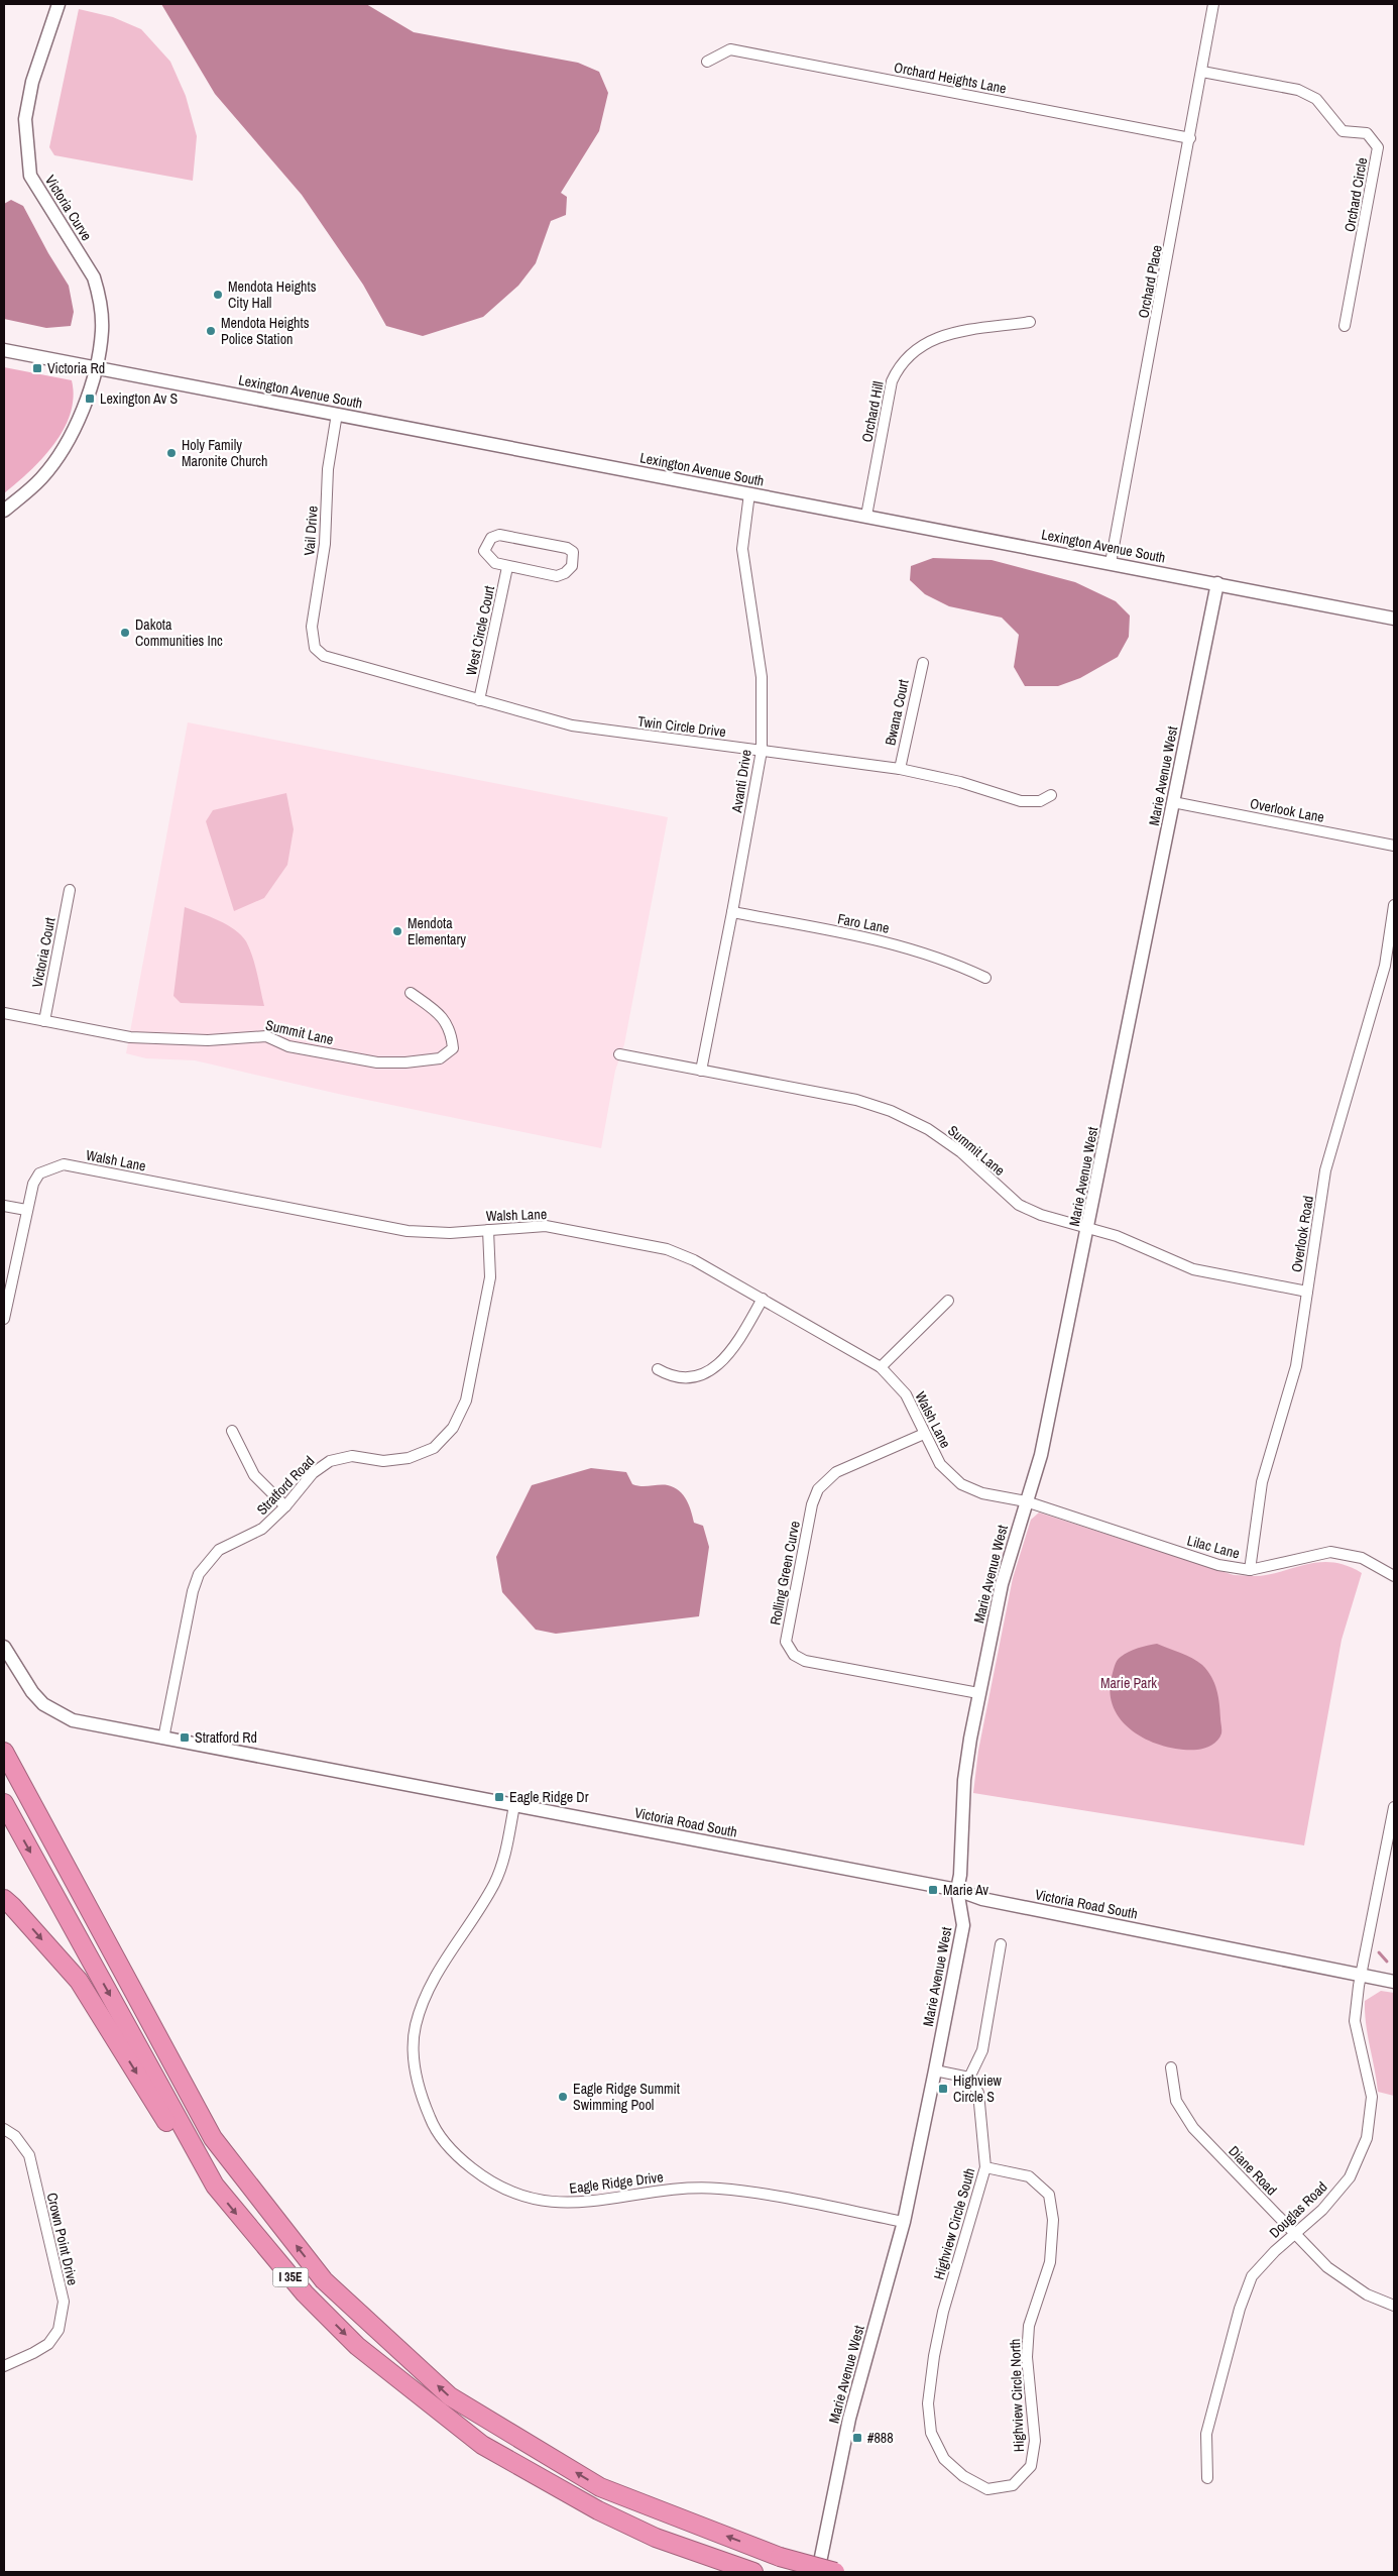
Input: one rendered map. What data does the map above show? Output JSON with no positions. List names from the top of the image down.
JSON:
{
  "streets": {
    "highway": ["I 35E"],
    "street": [
      "Orchard Heights Lane",
      "Orchard Circle",
      "Victoria Curve",
      "Orchard Place",
      "Lexington Avenue South",
      "Orchard Hill",
      "Vail Drive",
      "West Circle Court",
      "Bwana Court",
      "Twin Circle Drive",
      "Marie Avenue West",
      "Avanti Drive",
      "Overlook Lane",
      "Faro Lane",
      "Victoria Court",
      "Summit Lane",
      "Walsh Lane",
      "Overlook Road",
      "Stratford Road",
      "Lilac Lane",
      "Rolling Green Curve",
      "Victoria Road South",
      "Diane Road",
      "Eagle Ridge Drive",
      "Douglas Road",
      "Highview Circle South",
      "Crown Point Drive",
      "Highview Circle North"
    ]
  },
  "crossings": [
    ["Orchard Heights Lane", "Orchard Place"],
    ["Orchard Circle", "Orchard Place"],
    ["Victoria Curve", "Lexington Avenue South"],
    ["Orchard Place", "Lexington Avenue South"],
    ["Lexington Avenue South", "Orchard Hill"],
    ["Lexington Avenue South", "Vail Drive"],
    ["Lexington Avenue South", "Marie Avenue West"],
    ["Lexington Avenue South", "Avanti Drive"],
    ["Vail Drive", "Twin Circle Drive"],
    ["West Circle Court", "Twin Circle Drive"],
    ["Bwana Court", "Twin Circle Drive"],
    ["Twin Circle Drive", "Avanti Drive"],
    ["Marie Avenue West", "Overlook Lane"],
    ["Marie Avenue West", "Summit Lane"],
    ["Marie Avenue West", "Walsh Lane"],
    ["Marie Avenue West", "Lilac Lane"],
    ["Marie Avenue West", "Rolling Green Curve"],
    ["Marie Avenue West", "Victoria Road South"],
    ["Marie Avenue West", "Eagle Ridge Drive"],
    ["Avanti Drive", "Faro Lane"],
    ["Avanti Drive", "Summit Lane"],
    ["Victoria Court", "Summit Lane"],
    ["Summit Lane", "Overlook Road"],
    ["Walsh Lane", "Stratford Road"],
    ["Walsh Lane", "Lilac Lane"],
    ["Walsh Lane", "Rolling Green Curve"],
    ["Overlook Road", "Lilac Lane"],
    ["Stratford Road", "Victoria Road South"],
    ["Victoria Road South", "Eagle Ridge Drive"],
    ["Victoria Road South", "Douglas Road"],
    ["Diane Road", "Douglas Road"],
    ["Highview Circle South", "Highview Circle North"]
  ],
  "parks": ["Marie Park"],
  "places": {
    "other": [
      "Mendota Heights City Hall",
      "Mendota Heights Police Station",
      "Holy Family Maronite Church",
      "Dakota Communities Inc",
      "Mendota Elementary",
      "Eagle Ridge Summit Swimming Pool"
    ],
    "transit": [
      "Victoria Rd",
      "Lexington Av S",
      "Stratford Rd",
      "Eagle Ridge Dr",
      "Marie Av",
      "Highview Circle S",
      "#888"
    ]
  }
}
